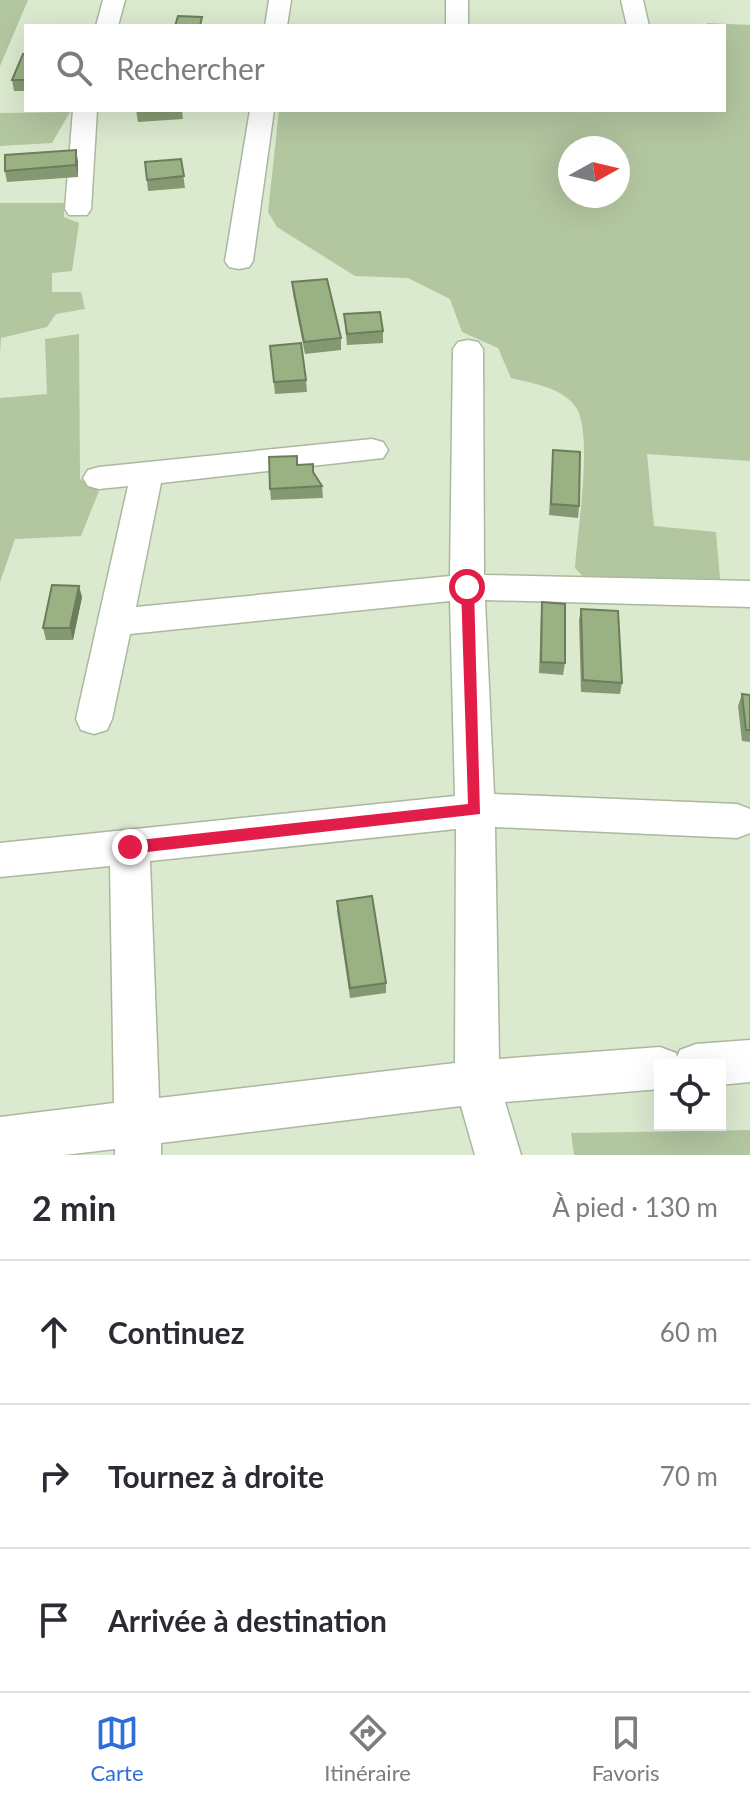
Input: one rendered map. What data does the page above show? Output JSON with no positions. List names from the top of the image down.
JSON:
{
  "north": "right",
  "page": {
    "search": "Rechercher",
    "heading": ["2 min", "À pied · 130 m"],
    "list": [
      ["Continuez", "60 m"],
      ["Tournez à droite", "70 m"],
      "Arrivée à destination"
    ],
    "nav": ["Carte", "Itinéraire", "Favoris"]
  }
}
